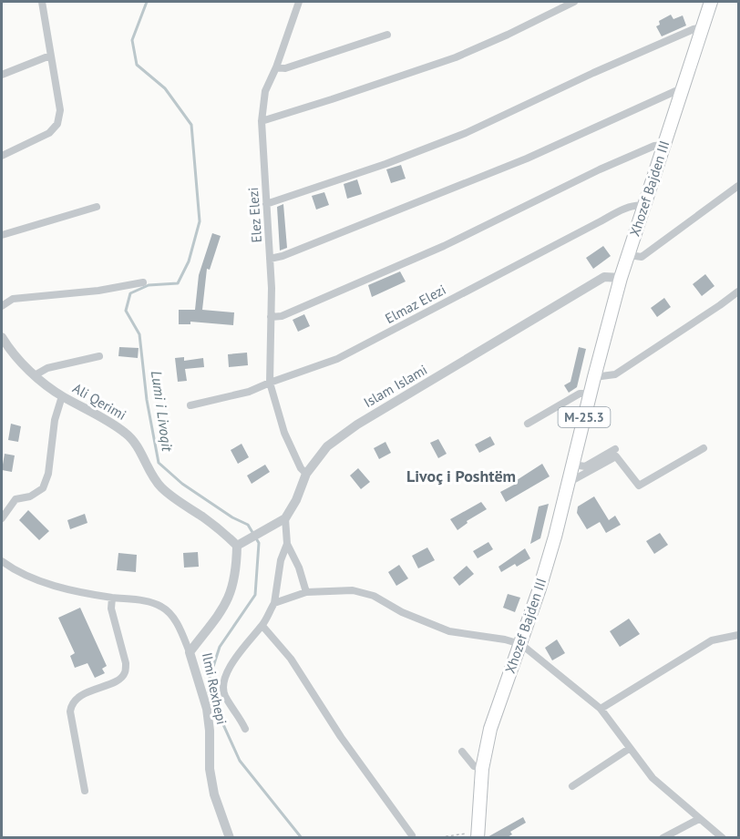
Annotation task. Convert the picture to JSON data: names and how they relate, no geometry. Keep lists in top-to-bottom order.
{
  "streets": {
    "main road": ["Xhozef Bajden III", "M-25.3"],
    "street": [
      "Elez Elezi",
      "Elmaz Elezi",
      "Islam Islami",
      "Ali Qerimi",
      "Ilmi Rexhepi"
    ]
  },
  "crossings": [
    ["Xhozef Bajden III", "Elmaz Elezi"],
    ["Xhozef Bajden III", "Islam Islami"],
    ["Elez Elezi", "Elmaz Elezi"],
    ["Elez Elezi", "Islam Islami"],
    ["Ali Qerimi", "Ilmi Rexhepi"]
  ],
  "districts": ["Livoç i Poshtëm"],
  "water": ["Lumi i Livoqit"]
}
